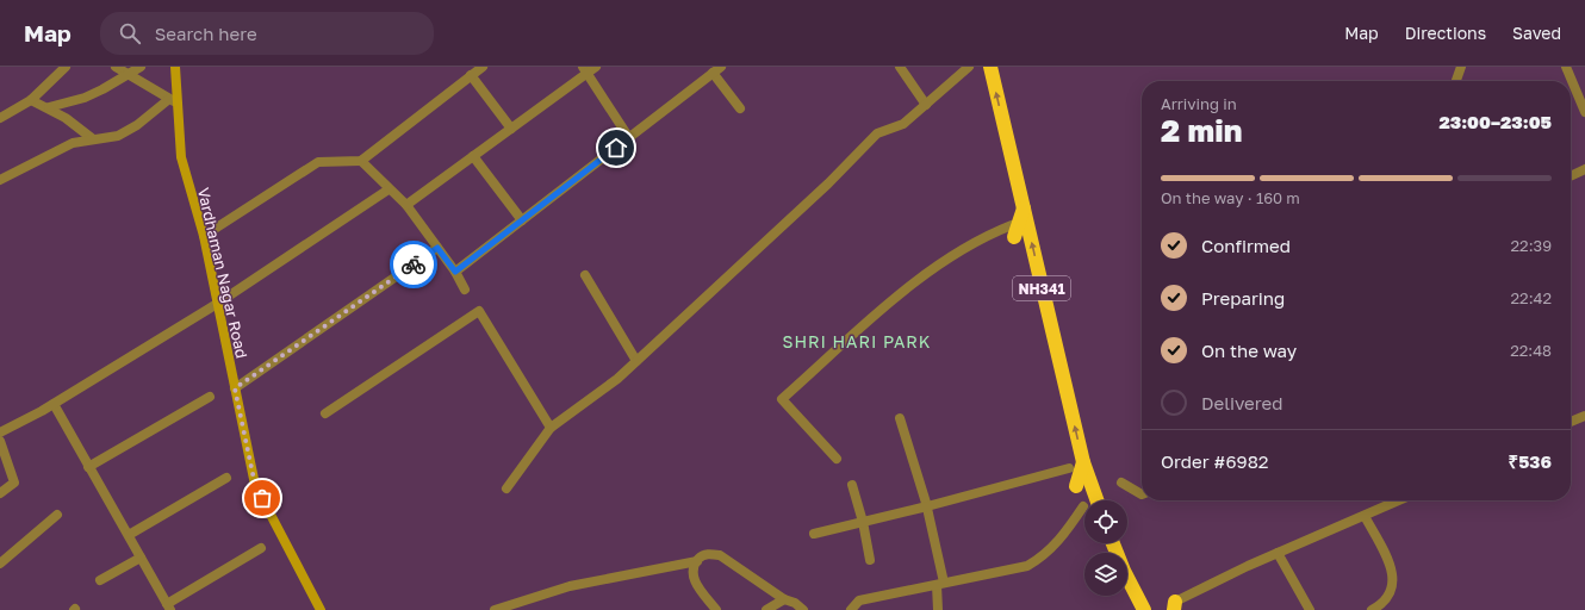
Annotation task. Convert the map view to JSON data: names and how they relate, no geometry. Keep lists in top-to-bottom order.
{
  "streets": {
    "highway": ["NH341"],
    "street": ["Vardhaman Nagar Road"]
  },
  "districts": ["SHRI HARI PARK"],
  "page": {
    "header": "Map",
    "search": "Search here",
    "nav": ["Map", "Directions", "Saved"],
    "heading": ["2 min", "Arriving in", "23:00–23:05"],
    "panel": ["Order #6982", "₹536"],
    "bar": "On the way · 160 m",
    "list": [
      ["Confirmed", "22:39"],
      ["Preparing", "22:42"],
      ["On the way", "22:48"],
      "Delivered"
    ]
  }
}
